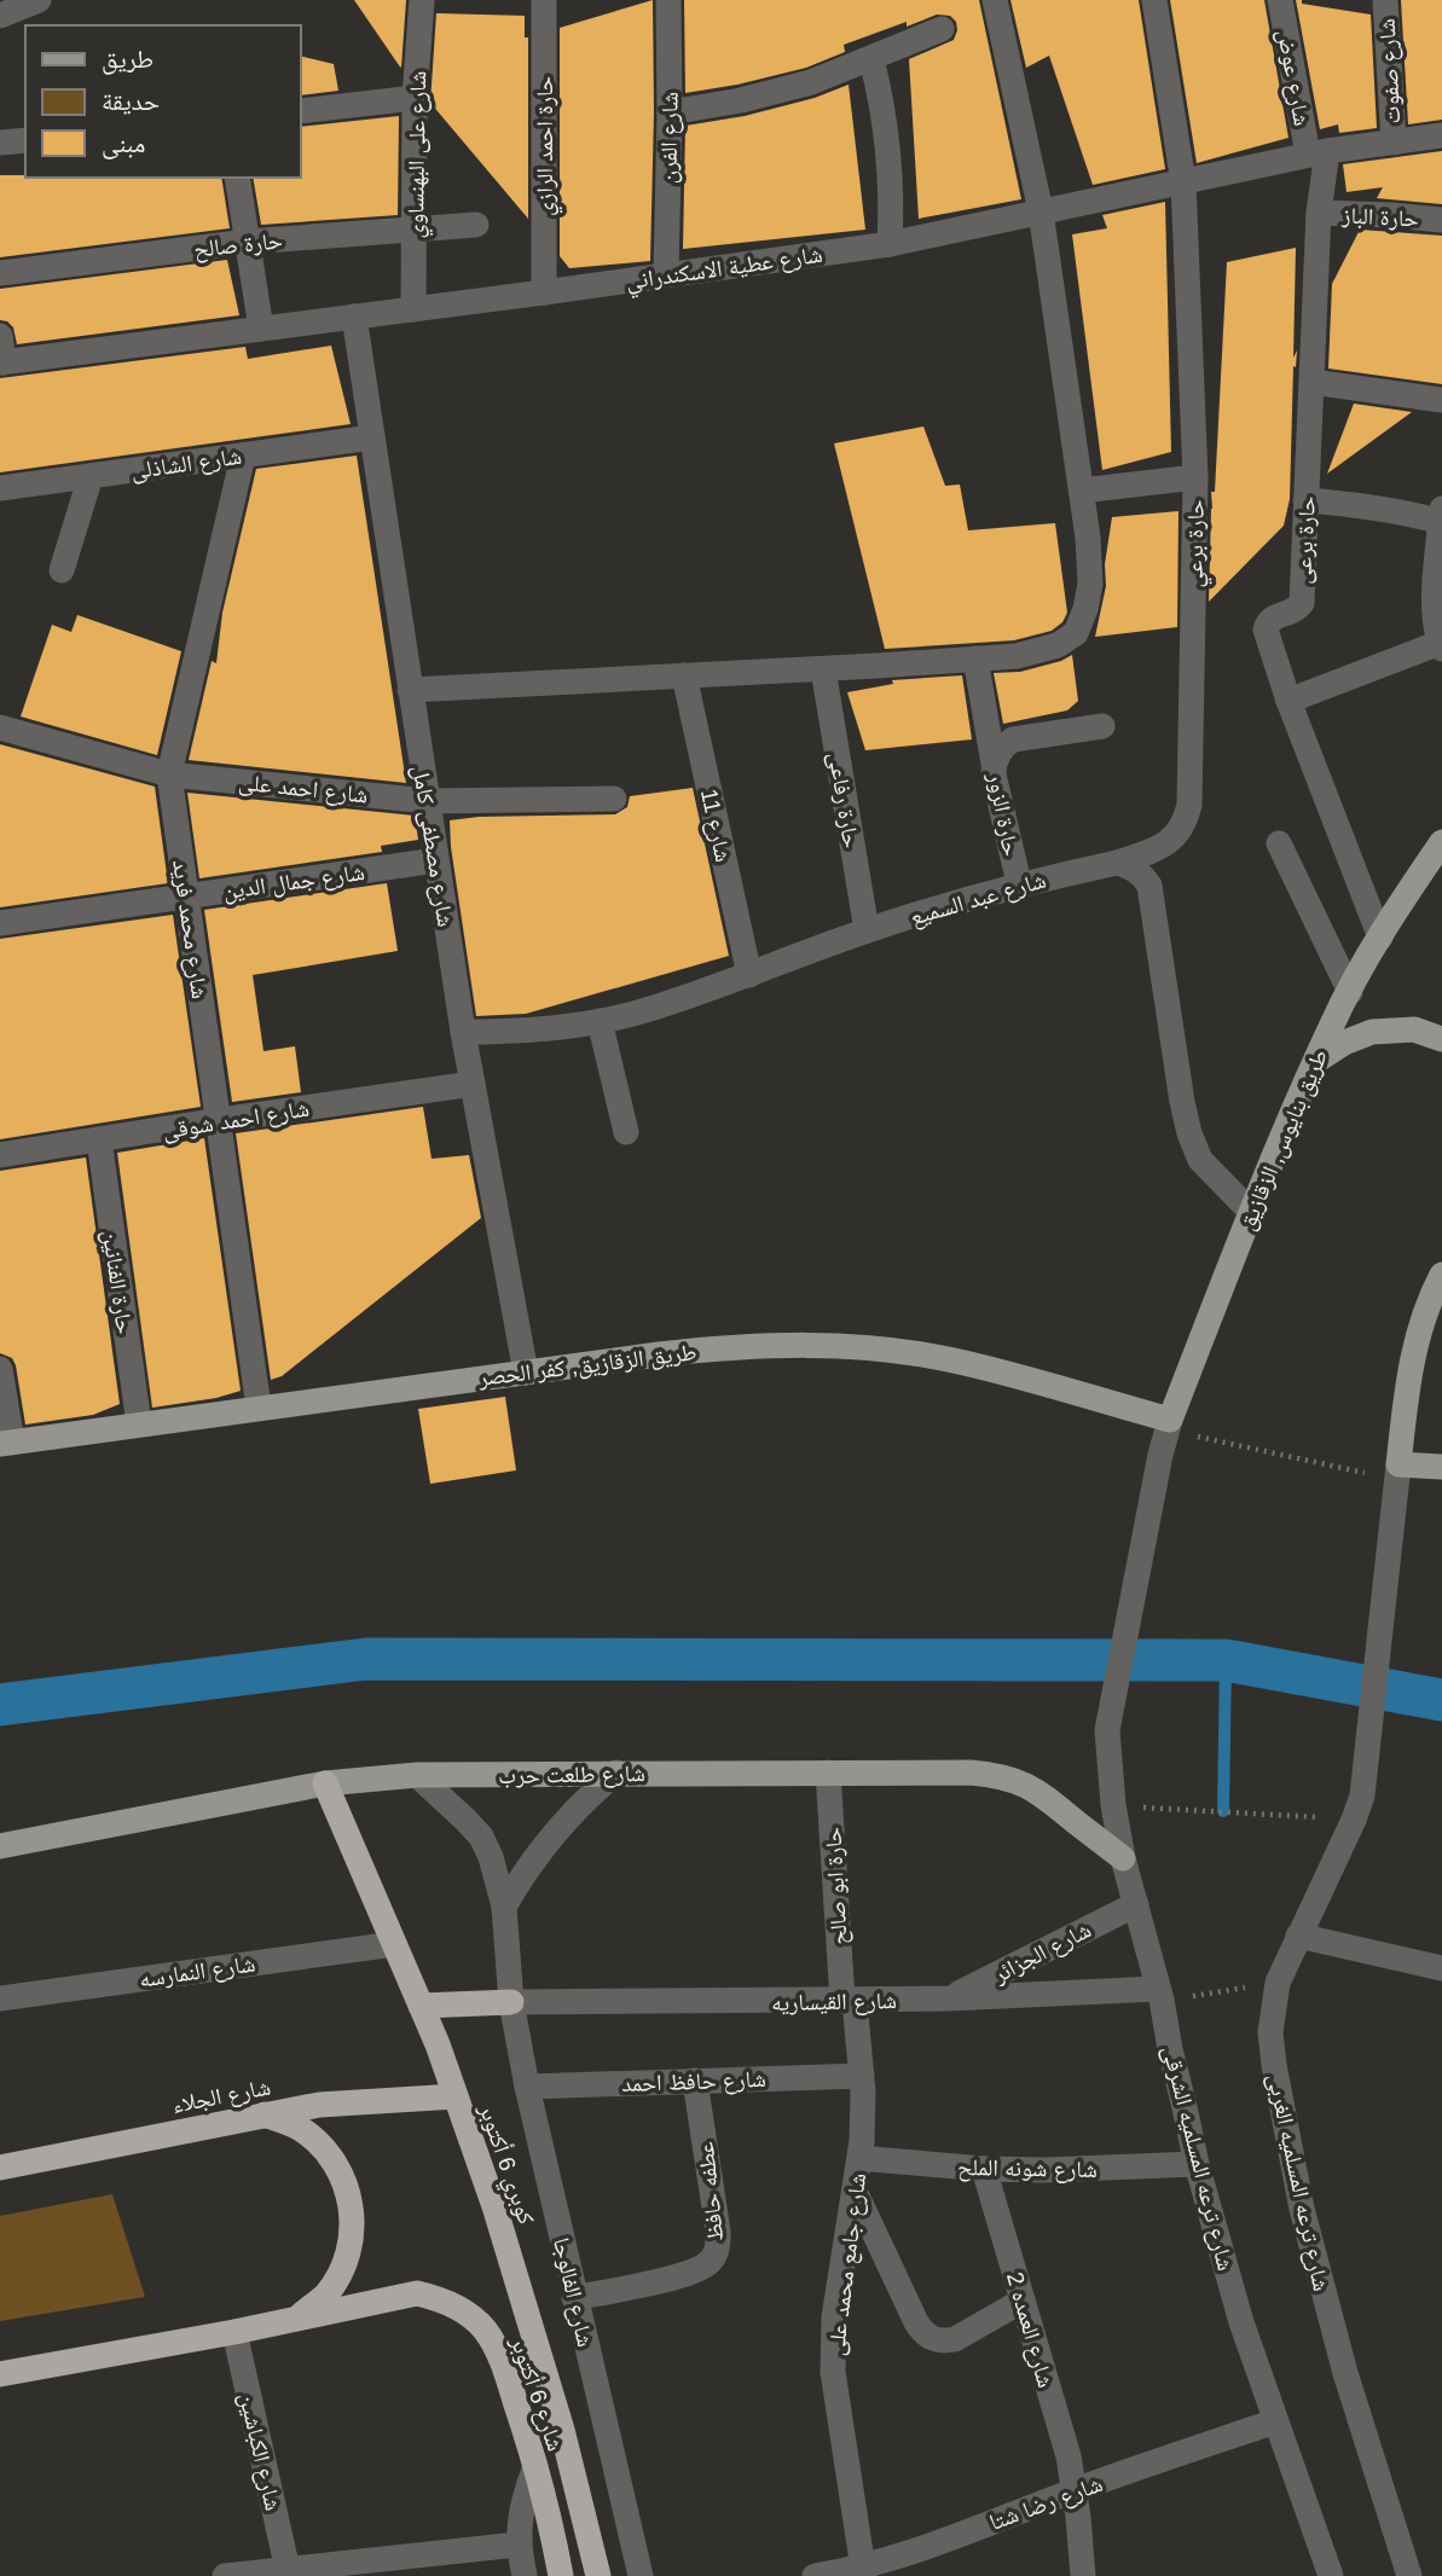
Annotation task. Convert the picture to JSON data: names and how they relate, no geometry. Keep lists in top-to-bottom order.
{
  "streets": {
    "highway": ["شارع الجلاء", "كوبري 6 أكتوبر", "شارع 6 أكتوبر"],
    "main road": ["طريق بنايوس, الزقازيق", "طريق الزقازيق, كفر الحصر", "شارع طلعت حرب"],
    "street": [
      "شارع صفوت",
      "شارع عوض",
      "شارع الفرن",
      "حارة احمد الرازي",
      "شارع على البهنساوي",
      "حارة الباز",
      "حارة صالح",
      "شارع عطية الاسكندراني",
      "شارع الشاذلى",
      "حارة برعى",
      "حارة برعي",
      "شارع احمد على",
      "حارة رفاعى",
      "حارة الزور",
      "شارع 11",
      "شارع مصطفى كامل",
      "شارع جمال الدين",
      "شارع عبد السميع",
      "شارع محمد فريد",
      "شارع احمد شوقى",
      "حارة الفنانين",
      "حارة ابو صالح",
      "شارع الجزائر",
      "شارع النمارسه",
      "شارع القيساريه",
      "شارع حافظ احمد",
      "شارع ترعه المسلميه الشرقى",
      "شارع شونه الملح",
      "شارع ترعه المسلميه الغربى",
      "عطفه حافظ",
      "شارع جامع محمد على",
      "شارع الفالوجا",
      "شارع العمده 2",
      "شارع الكباشين",
      "شارع رضا شتا"
    ]
  },
  "crossings": [
    ["شارع صفوت", "شارع عطية الاسكندراني"],
    ["شارع عوض", "شارع عطية الاسكندراني"],
    ["شارع عوض", "حارة برعى"],
    ["شارع الفرن", "شارع عطية الاسكندراني"],
    ["حارة احمد الرازي", "شارع عطية الاسكندراني"],
    ["شارع على البهنساوي", "حارة صالح"],
    ["شارع على البهنساوي", "شارع عطية الاسكندراني"],
    ["حارة الباز", "حارة برعى"],
    ["شارع عطية الاسكندراني", "حارة برعى"],
    ["شارع عطية الاسكندراني", "حارة برعي"],
    ["شارع عطية الاسكندراني", "شارع مصطفى كامل"],
    ["شارع الشاذلى", "شارع مصطفى كامل"],
    ["شارع الشاذلى", "شارع محمد فريد"],
    ["حارة برعى", "طريق بنايوس, الزقازيق"],
    ["حارة برعي", "شارع عبد السميع"],
    ["شارع احمد على", "شارع مصطفى كامل"],
    ["شارع احمد على", "شارع محمد فريد"],
    ["حارة رفاعى", "شارع عبد السميع"],
    ["حارة الزور", "شارع عبد السميع"],
    ["شارع 11", "شارع عبد السميع"],
    ["شارع مصطفى كامل", "شارع جمال الدين"],
    ["شارع مصطفى كامل", "شارع عبد السميع"],
    ["شارع مصطفى كامل", "شارع احمد شوقى"],
    ["شارع مصطفى كامل", "طريق الزقازيق, كفر الحصر"],
    ["شارع جمال الدين", "شارع محمد فريد"],
    ["شارع محمد فريد", "شارع احمد شوقى"],
    ["شارع محمد فريد", "طريق الزقازيق, كفر الحصر"],
    ["شارع احمد شوقى", "حارة الفنانين"],
    ["طريق بنايوس, الزقازيق", "طريق الزقازيق, كفر الحصر"],
    ["طريق بنايوس, الزقازيق", "شارع ترعه المسلميه الشرقى"],
    ["حارة الفنانين", "طريق الزقازيق, كفر الحصر"],
    ["طريق الزقازيق, كفر الحصر", "شارع ترعه المسلميه الشرقى"],
    ["شارع طلعت حرب", "حارة ابو صالح"],
    ["شارع طلعت حرب", "شارع ترعه المسلميه الشرقى"],
    ["شارع طلعت حرب", "كوبري 6 أكتوبر"],
    ["شارع طلعت حرب", "شارع الفالوجا"],
    ["حارة ابو صالح", "شارع القيساريه"],
    ["حارة ابو صالح", "شارع جامع محمد على"],
    ["شارع الجزائر", "شارع القيساريه"],
    ["شارع الجزائر", "شارع ترعه المسلميه الشرقى"],
    ["شارع النمارسه", "كوبري 6 أكتوبر"],
    ["شارع القيساريه", "شارع ترعه المسلميه الشرقى"],
    ["شارع القيساريه", "شارع جامع محمد على"],
    ["شارع القيساريه", "شارع الفالوجا"],
    ["شارع حافظ احمد", "عطفه حافظ"],
    ["شارع حافظ احمد", "شارع جامع محمد على"],
    ["شارع حافظ احمد", "شارع الفالوجا"],
    ["شارع الجلاء", "كوبري 6 أكتوبر"],
    ["شارع ترعه المسلميه الشرقى", "شارع شونه الملح"],
    ["شارع ترعه المسلميه الشرقى", "شارع رضا شتا"],
    ["شارع شونه الملح", "شارع جامع محمد على"],
    ["شارع شونه الملح", "شارع العمده 2"],
    ["عطفه حافظ", "شارع الفالوجا"],
    ["شارع جامع محمد على", "شارع رضا شتا"],
    ["شارع العمده 2", "شارع رضا شتا"]
  ],
  "legend": ["طريق", "حديقة", "مبنى"]
}
